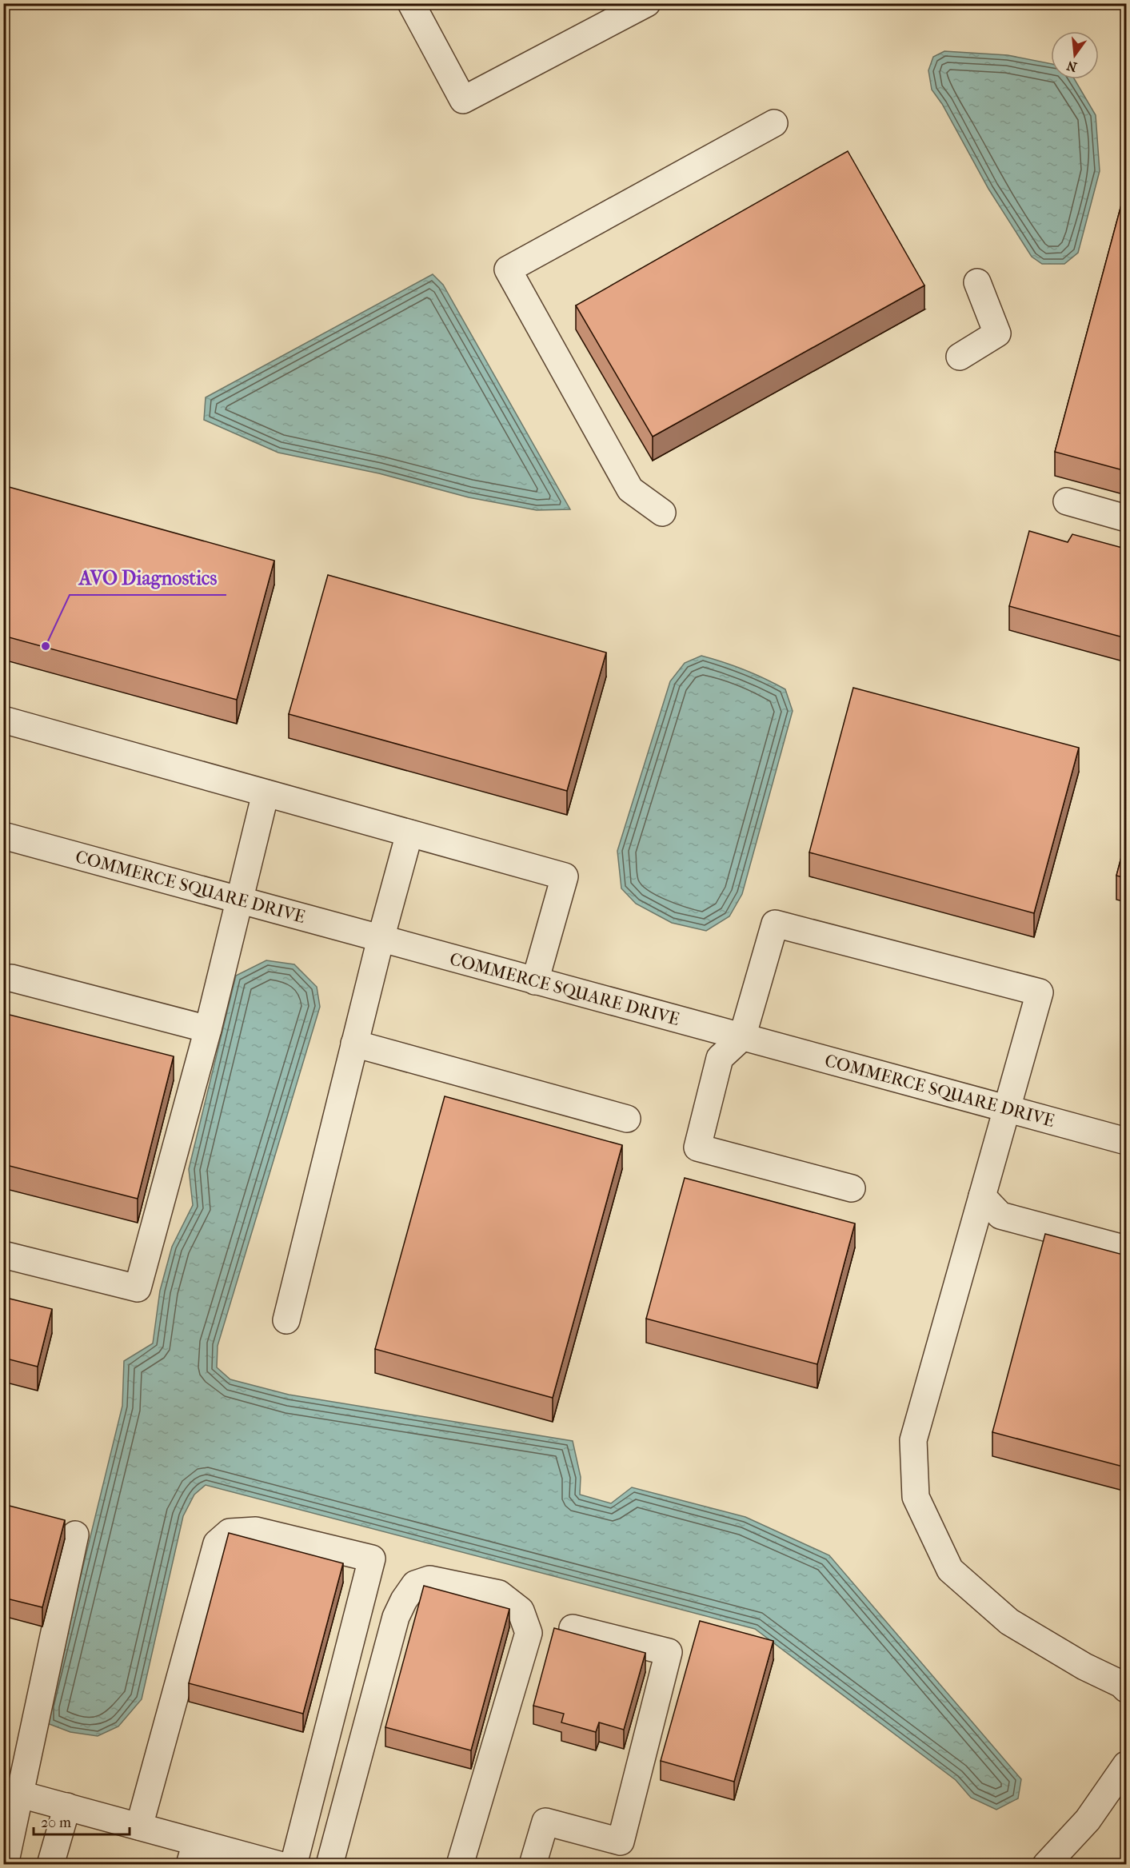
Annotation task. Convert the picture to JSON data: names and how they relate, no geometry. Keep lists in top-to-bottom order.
{
  "streets": {
    "street": ["COMMERCE SQUARE DRIVE"]
  },
  "places": ["AVO Diagnostics"],
  "scale_bar": "20 m",
  "north": "bottom"
}
